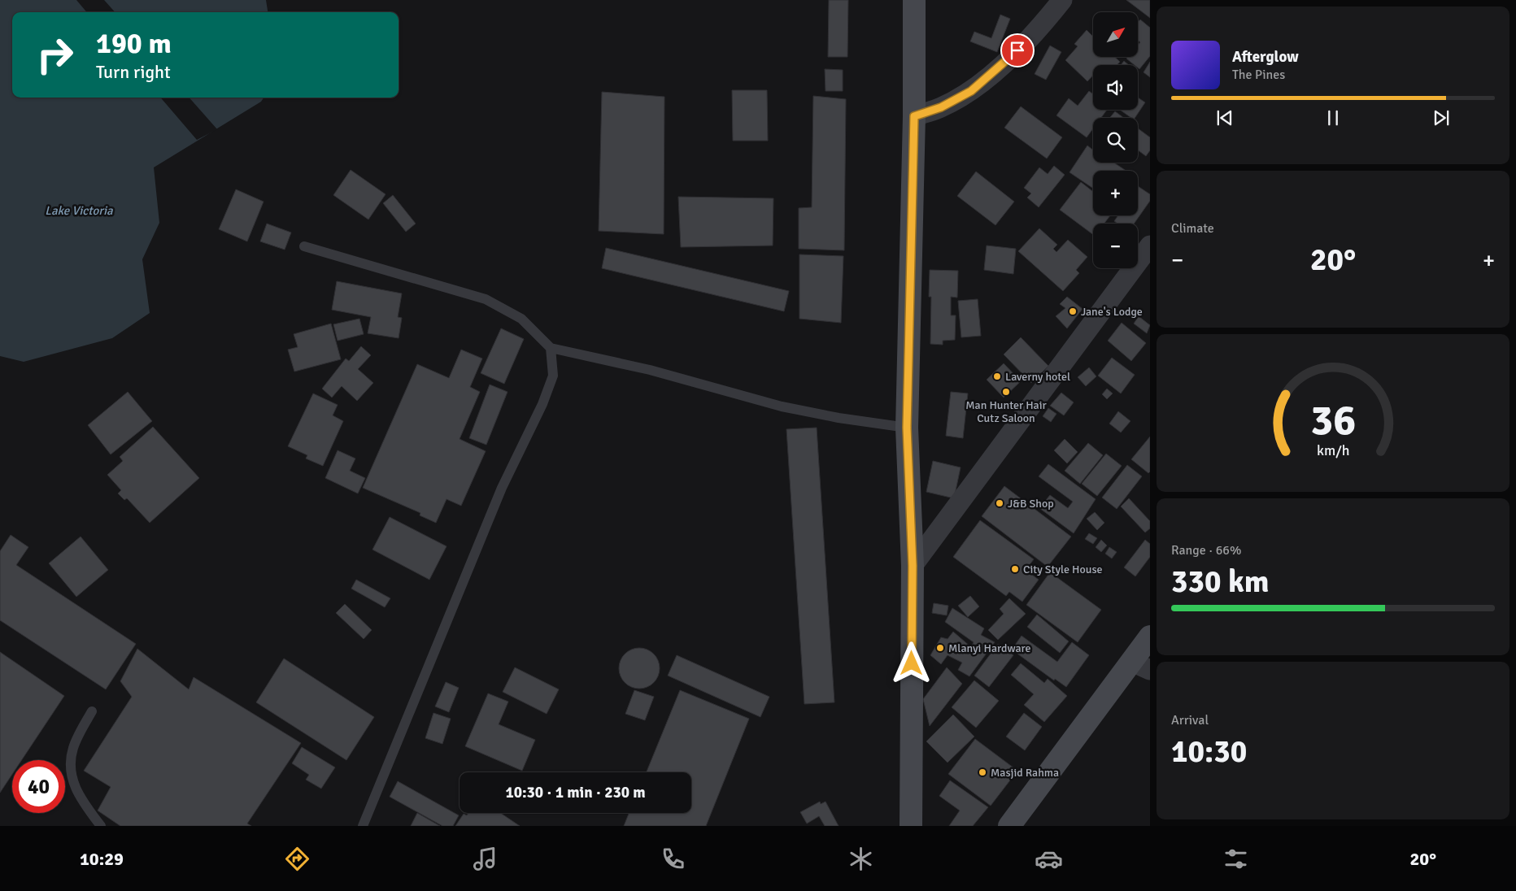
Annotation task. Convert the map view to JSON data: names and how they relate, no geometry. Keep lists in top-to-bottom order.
{
  "water": ["Lake Victoria"],
  "places": [
    "Jane's Lodge",
    "Laverny hotel",
    "Man Hunter Hair Cutz Saloon",
    "J&B Shop",
    "City Style House",
    "Mlanyi Hardware",
    "Masjid Rahma"
  ],
  "north": "top right",
  "page": {
    "map_buttons": ["+", "−"],
    "turn": ["190 m", "Turn right"],
    "song": ["Afterglow", "The Pines"],
    "tile": [
      "Climate",
      ["Range · 66%", "330 km"],
      ["Arrival", "10:30"]
    ],
    "heat": ["−", "20°", "+"],
    "limit": "40",
    "trip": "10:30 · 1 min · 230 m",
    "tabs": ["10:29", "20°"],
    "gauge": ["36", "km/h"]
  }
}
